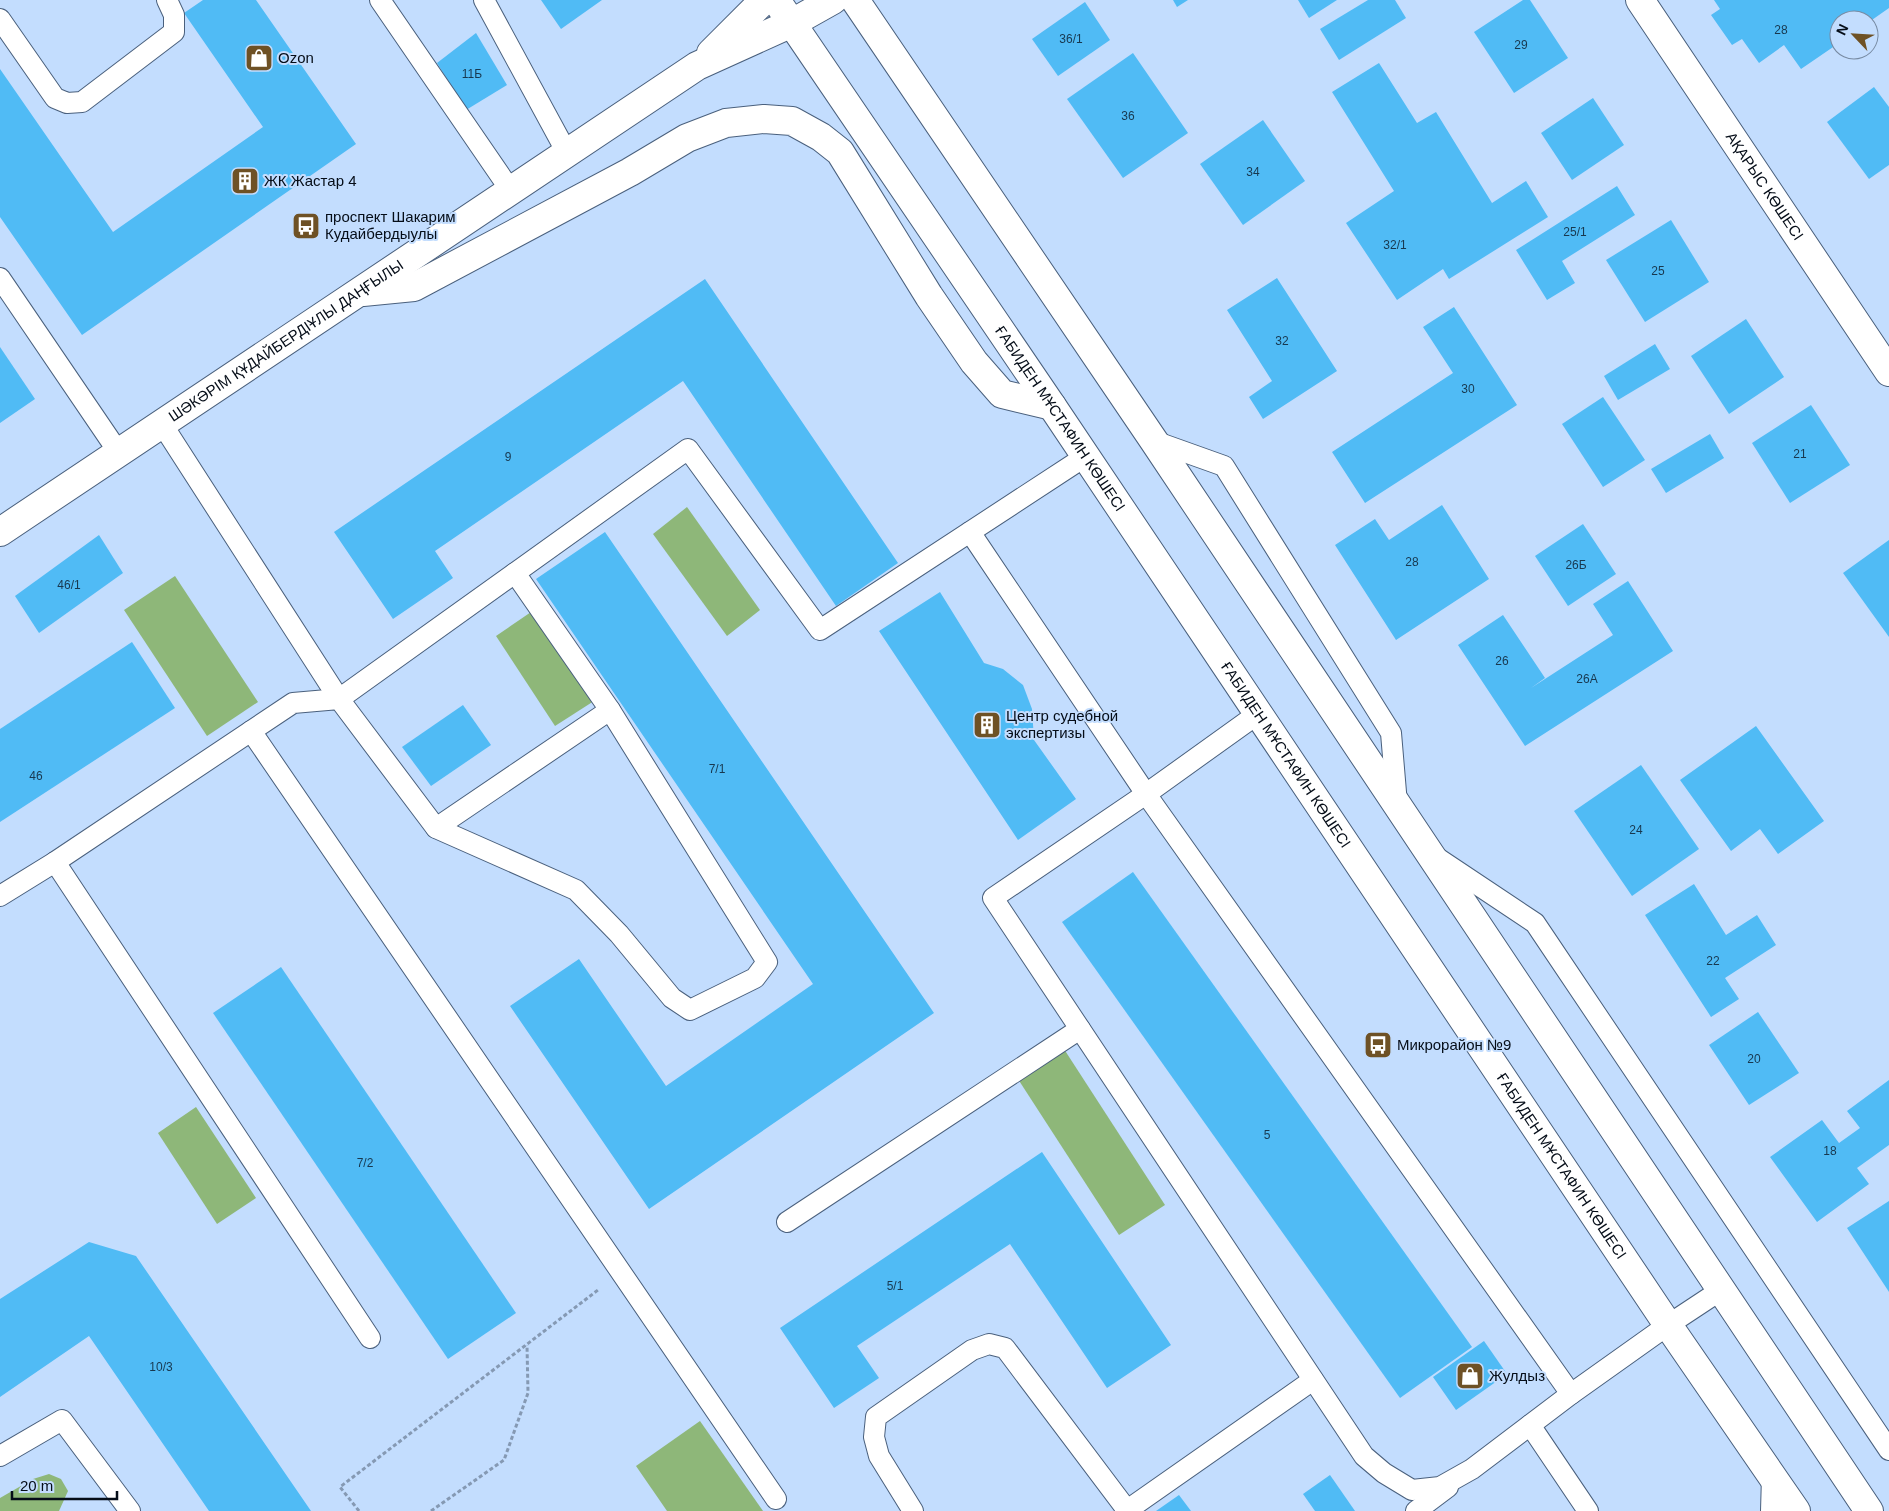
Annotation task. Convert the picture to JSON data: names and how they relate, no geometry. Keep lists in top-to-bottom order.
{
  "streets": {
    "main road": ["АҚАРЫС КӨШЕСІ", "ШӘКӘРІМ ҚҰДАЙБЕРДІҰЛЫ ДАҢҒЫЛЫ", "ҒАБИДЕН МҰСТАФИН КӨШЕСІ"]
  },
  "crossings": [
    ["ШӘКӘРІМ ҚҰДАЙБЕРДІҰЛЫ ДАҢҒЫЛЫ", "ҒАБИДЕН МҰСТАФИН КӨШЕСІ"]
  ],
  "places": {
    "shop": ["Ozon", "Жулдыз"],
    "building": ["ЖК Жастар 4", "Центр судебной экспертизы"],
    "bus stop": ["проспект Шaкaрим Кудайбердыулы", "Микрорайон №9"]
  },
  "house_numbers": [
    "28",
    "36/1",
    "29",
    "11Б",
    "36",
    "34",
    "25/1",
    "32/1",
    "25",
    "32",
    "30",
    "21",
    "9",
    "28",
    "26Б",
    "46/1",
    "26",
    "26А",
    "7/1",
    "46",
    "24",
    "22",
    "20",
    "5",
    "18",
    "7/2",
    "5/1",
    "10/3"
  ],
  "scale_bar": "20 m",
  "north": "top left"
}
